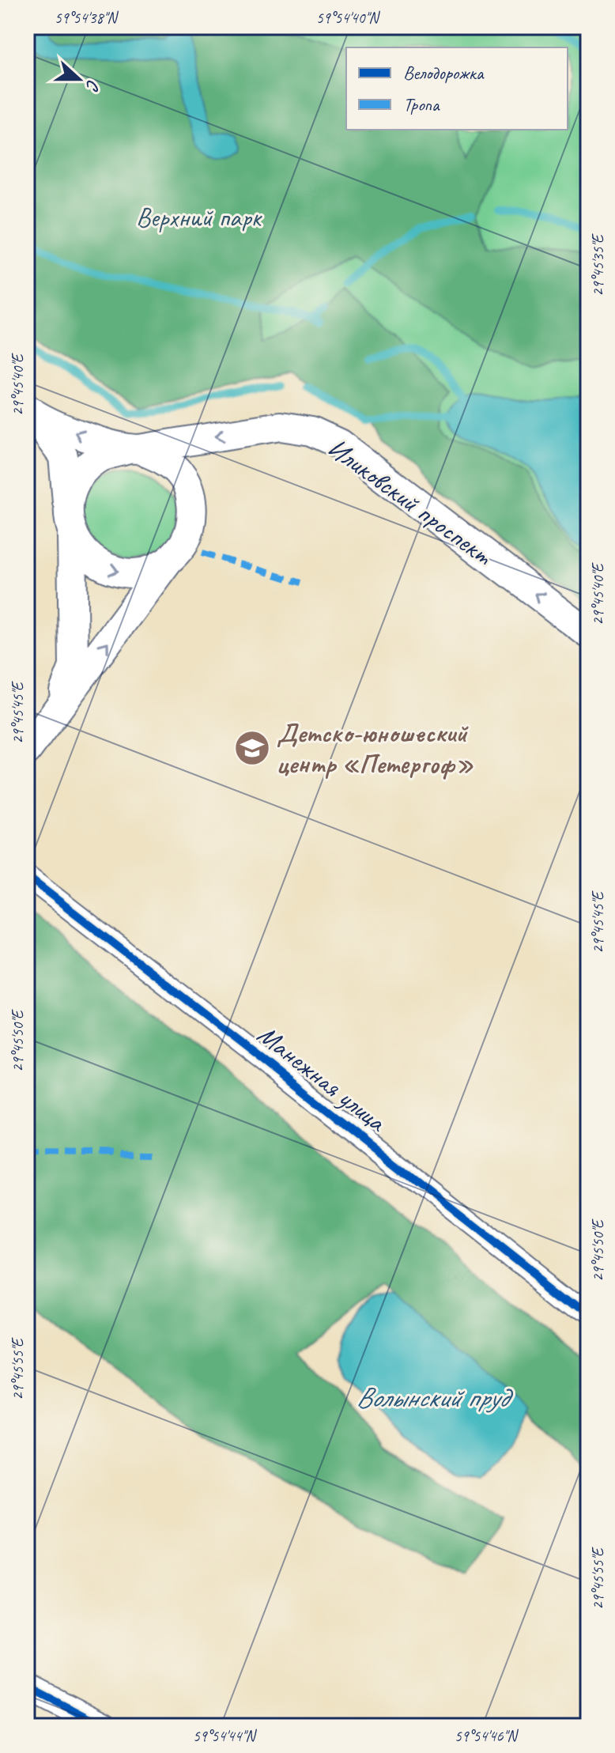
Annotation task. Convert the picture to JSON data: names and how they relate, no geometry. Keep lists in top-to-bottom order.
{
  "streets": {
    "main road": ["Иликовский проспект"],
    "street": ["Манежная улица"]
  },
  "one_way": ["Иликовский проспект"],
  "water": ["Волынский пруд"],
  "parks": ["Верхний парк"],
  "places": {
    "school or university": ["Детско-юношеский центр «Петергоф»"]
  },
  "legend": ["Велодорожка", "Тропа"],
  "north": "right",
  "coordinates": [
    "59°54'38\"N",
    "59°54'40\"N",
    "29°45'35\"E",
    "29°45'40\"E",
    "29°45'45\"E",
    "29°45'50\"E",
    "29°45'55\"E",
    "59°54'44\"N",
    "59°54'46\"N"
  ]
}
